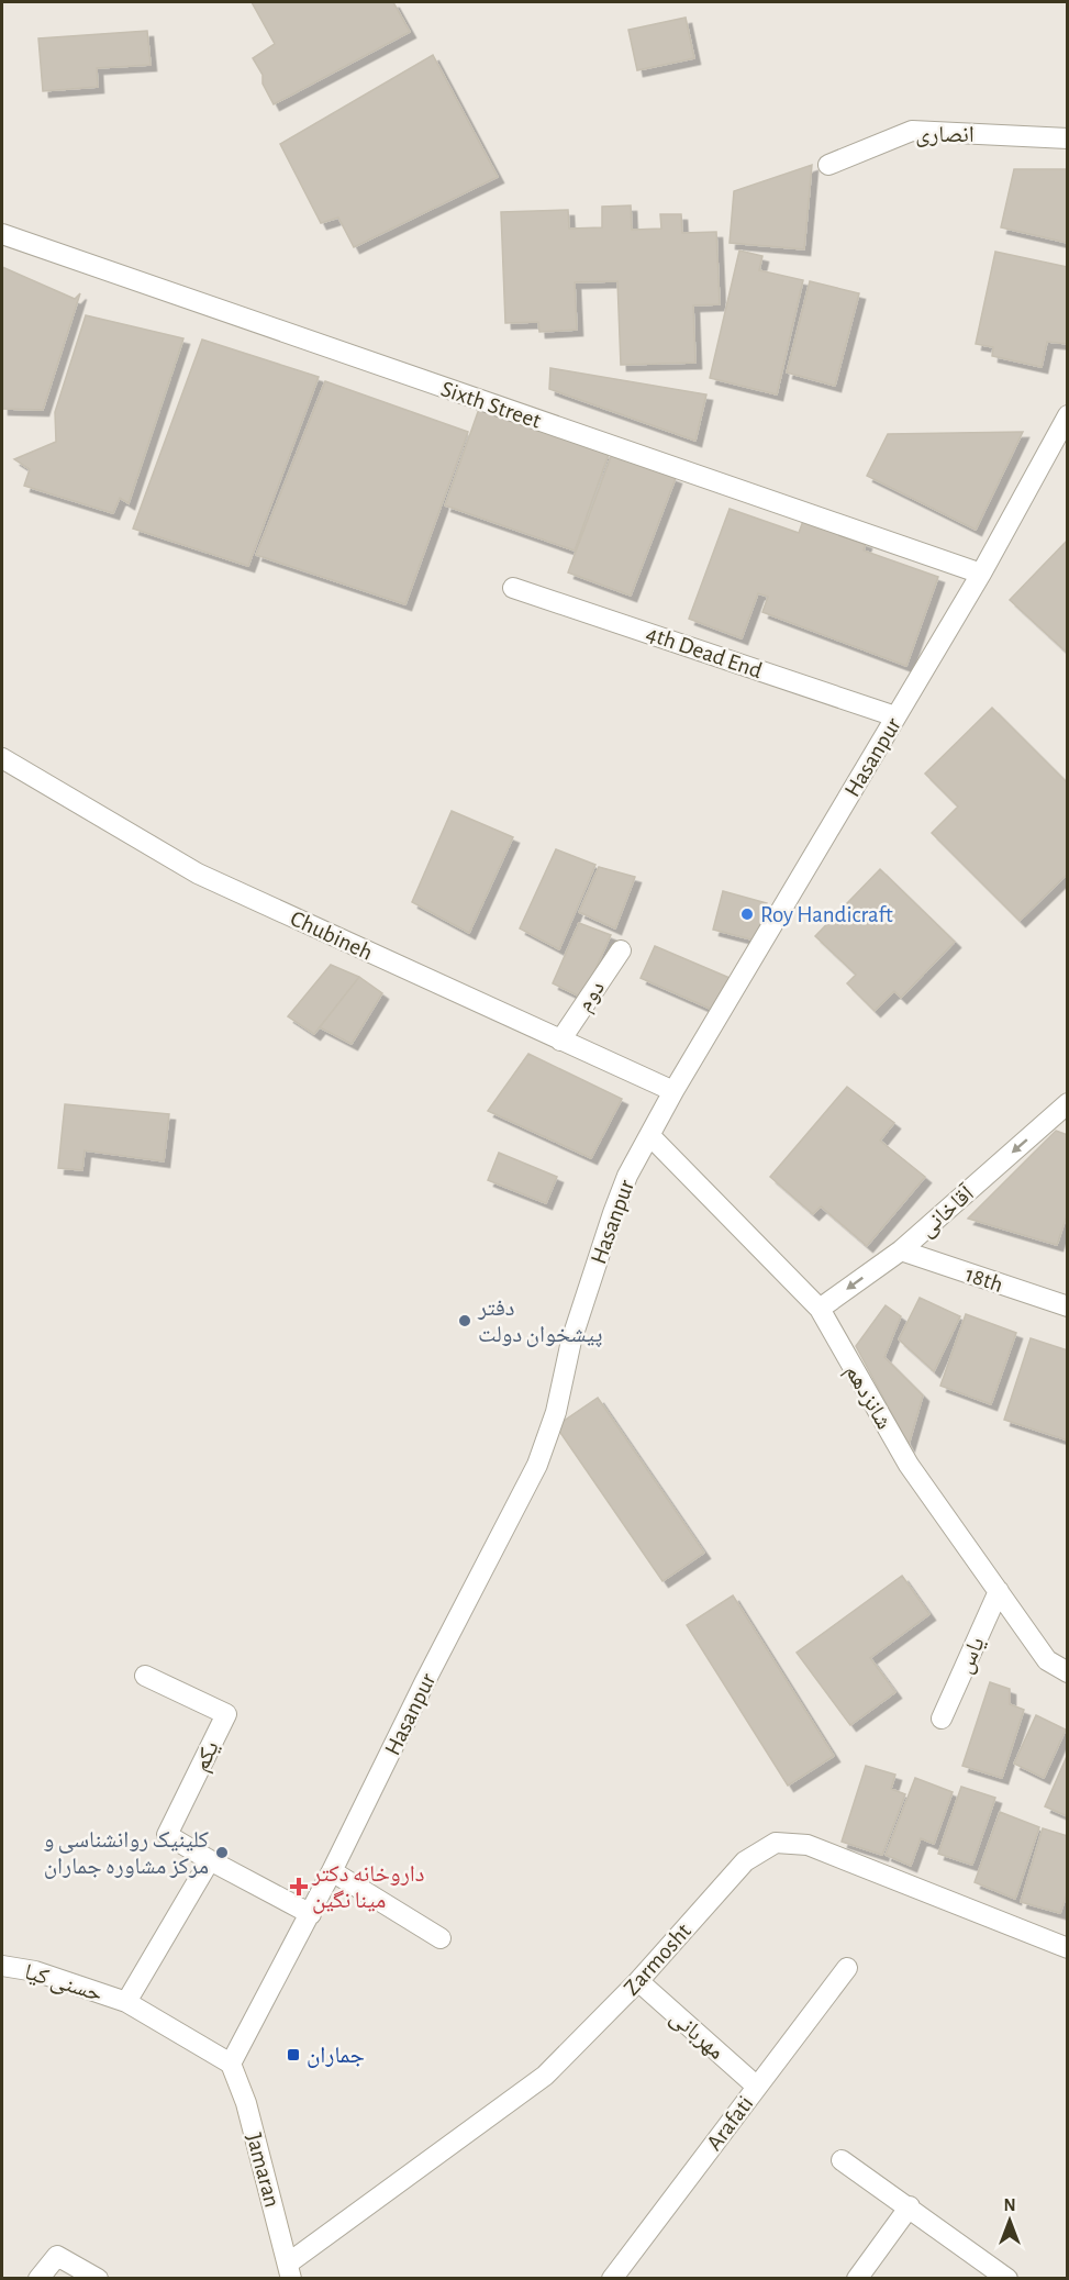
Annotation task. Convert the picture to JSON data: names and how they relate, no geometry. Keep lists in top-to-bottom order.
{
  "streets": {
    "street": [
      "انصاری",
      "Sixth Street",
      "4th Dead End",
      "Hasanpur",
      "Chubineh",
      "دوم",
      "آقاخانی",
      "18th",
      "شانزدهم",
      "یاس",
      "یکم",
      "Zarmosht",
      "حسنی کیا",
      "مهربانی",
      "Arafati",
      "Jamaran"
    ]
  },
  "crossings": [
    ["Sixth Street", "Hasanpur"],
    ["4th Dead End", "Hasanpur"],
    ["Hasanpur", "Chubineh"],
    ["Hasanpur", "شانزدهم"],
    ["Hasanpur", "یکم"],
    ["Hasanpur", "حسنی کیا"],
    ["Hasanpur", "Jamaran"],
    ["Chubineh", "دوم"],
    ["آقاخانی", "18th"],
    ["آقاخانی", "شانزدهم"],
    ["شانزدهم", "یاس"],
    ["Zarmosht", "مهربانی"],
    ["Zarmosht", "Jamaran"],
    ["حسنی کیا", "Jamaran"],
    ["مهربانی", "Arafati"]
  ],
  "one_way": ["آقاخانی"],
  "places": {
    "other": ["Roy Handicraft", "دفتر پیشخوان دولت", "کلینیک روانشناسی و مرکز مشاوره جماران"],
    "health": ["داروخانه دکتر مینا نگین"],
    "transit": ["جماران"]
  },
  "north": "top"
}
